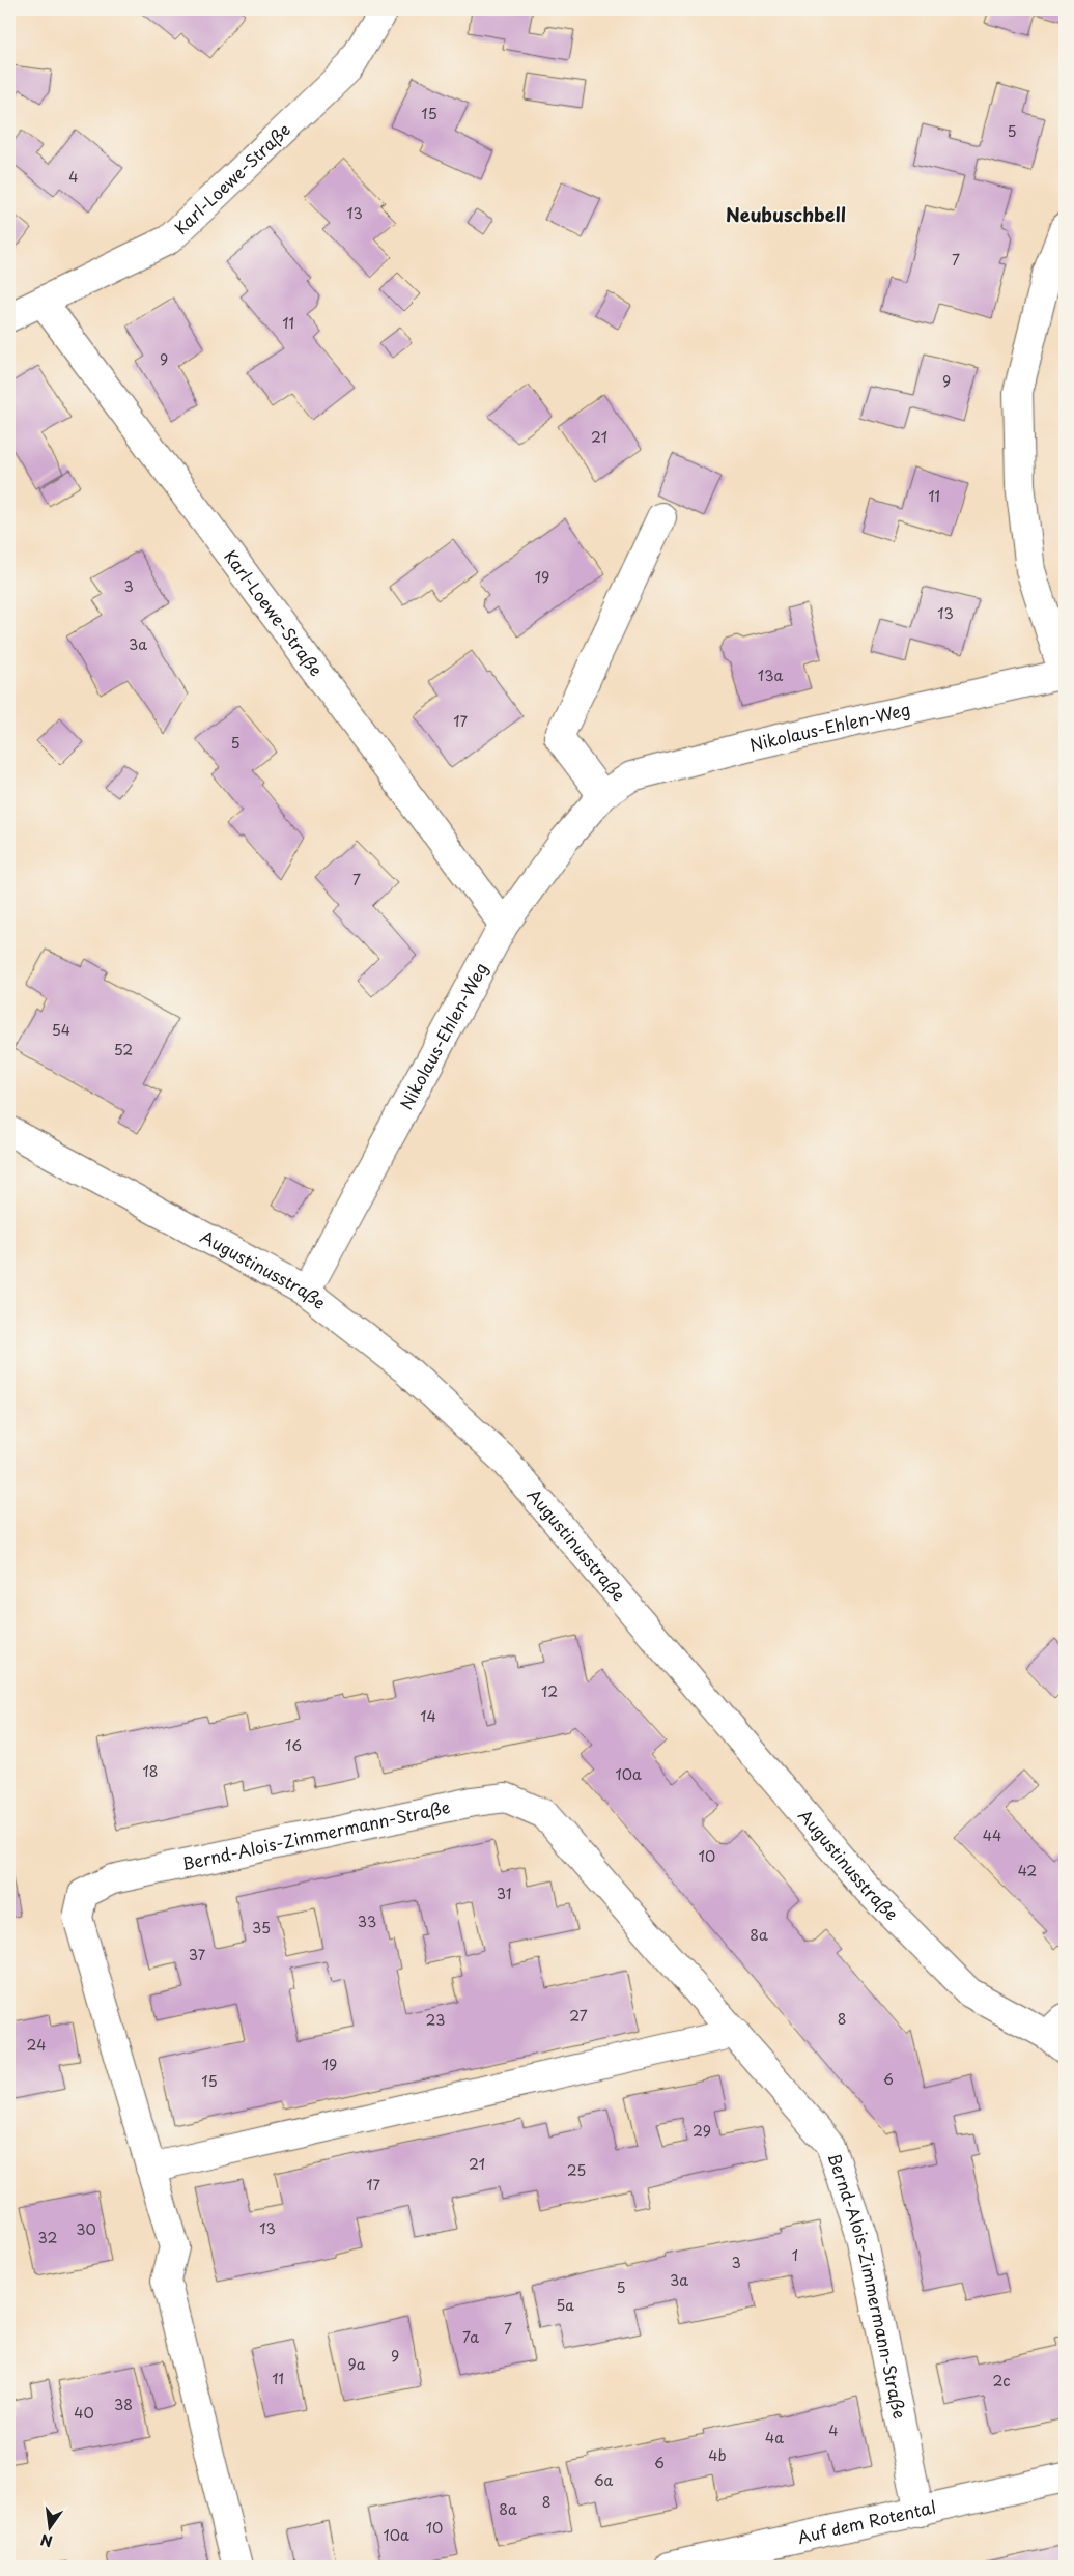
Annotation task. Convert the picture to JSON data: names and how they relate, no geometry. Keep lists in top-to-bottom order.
{
  "streets": {
    "street": [
      "Karl-Loewe-Straße",
      "Nikolaus-Ehlen-Weg",
      "Augustinusstraße",
      "Bernd-Alois-Zimmermann-Straße",
      "Auf dem Rotental"
    ]
  },
  "crossings": [
    ["Karl-Loewe-Straße", "Nikolaus-Ehlen-Weg"],
    ["Nikolaus-Ehlen-Weg", "Augustinusstraße"],
    ["Bernd-Alois-Zimmermann-Straße", "Auf dem Rotental"]
  ],
  "districts": ["Neubuschbell"],
  "house_numbers": [
    "15",
    "5",
    "4",
    "13",
    "7",
    "11",
    "9",
    "9",
    "21",
    "11",
    "19",
    "3",
    "13",
    "3a",
    "13a",
    "17",
    "5",
    "7",
    "54",
    "52",
    "12",
    "14",
    "16",
    "18",
    "10a",
    "44",
    "10",
    "42",
    "31",
    "33",
    "35",
    "8a",
    "37",
    "27",
    "8",
    "23",
    "24",
    "19",
    "6",
    "15",
    "29",
    "21",
    "25",
    "17",
    "13",
    "30",
    "32",
    "1",
    "3",
    "3a",
    "5",
    "5a",
    "7",
    "7a",
    "9",
    "9a",
    "11",
    "2c",
    "38",
    "40",
    "4",
    "4a",
    "4b",
    "6",
    "6a",
    "8",
    "8a",
    "10",
    "10a"
  ],
  "north": "bottom"
}
